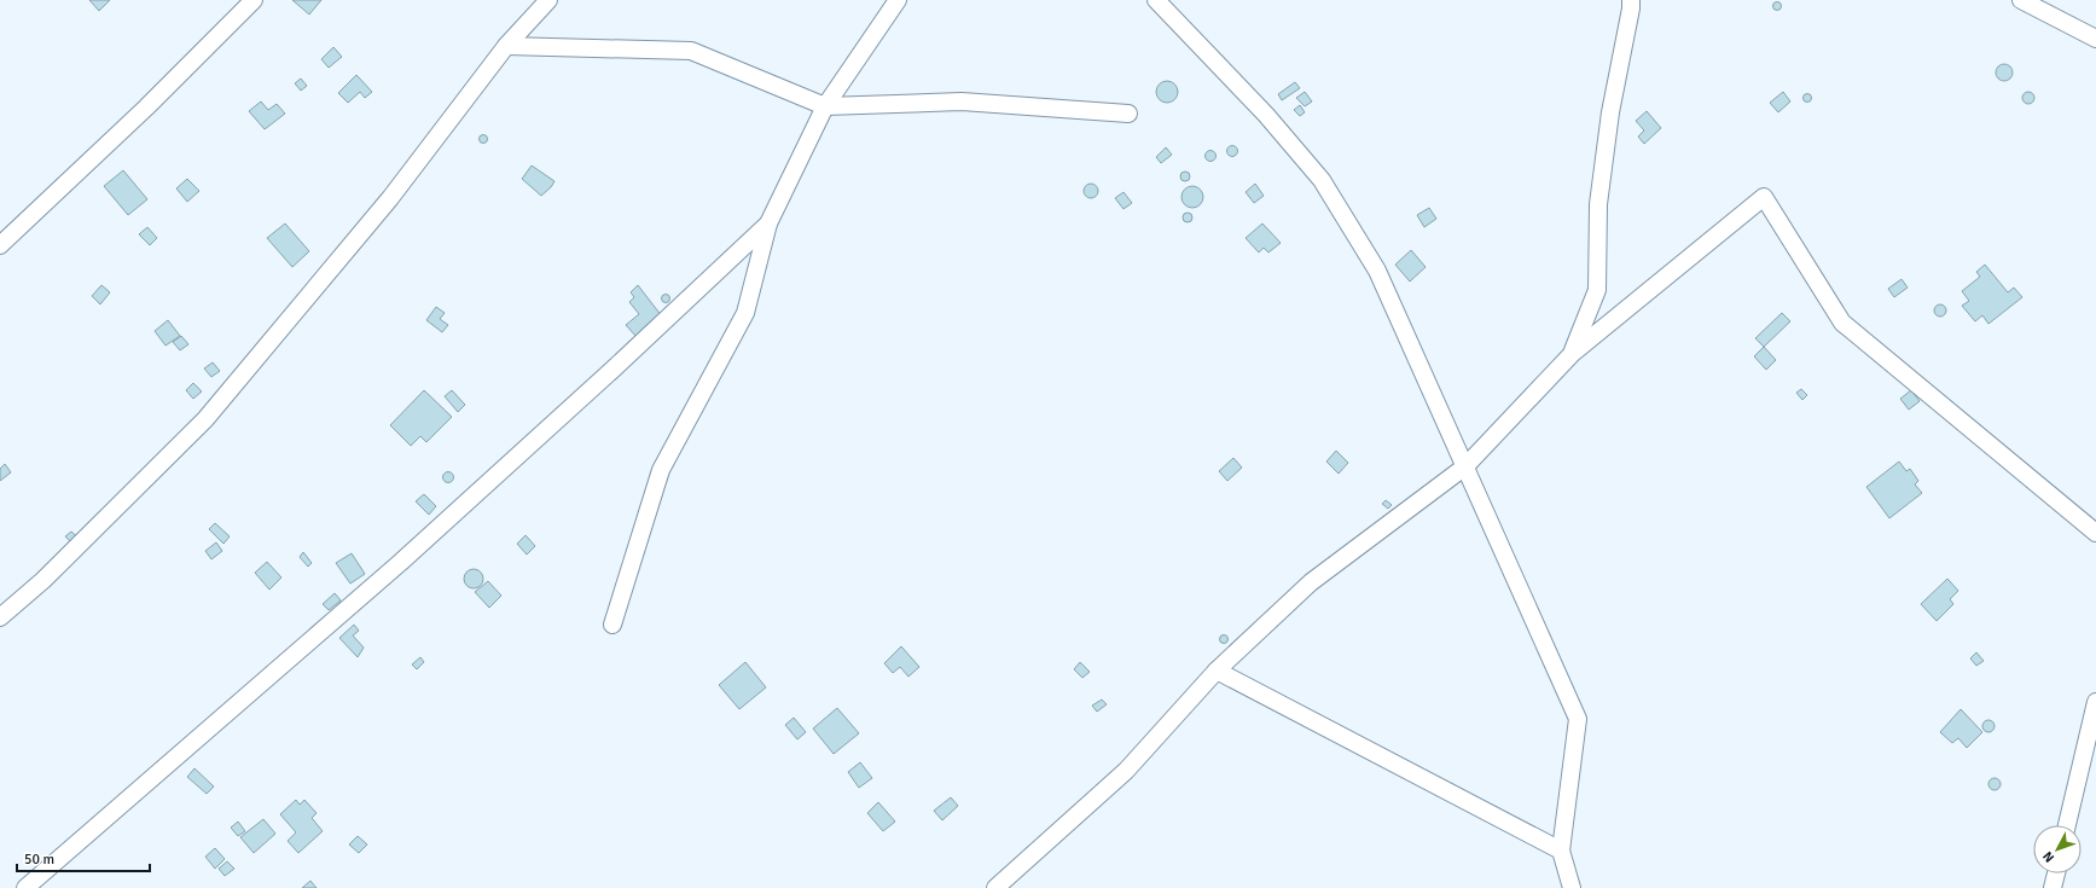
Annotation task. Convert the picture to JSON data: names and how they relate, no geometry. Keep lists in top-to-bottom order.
{
  "scale_bar": "50 m",
  "north": "bottom left"
}
